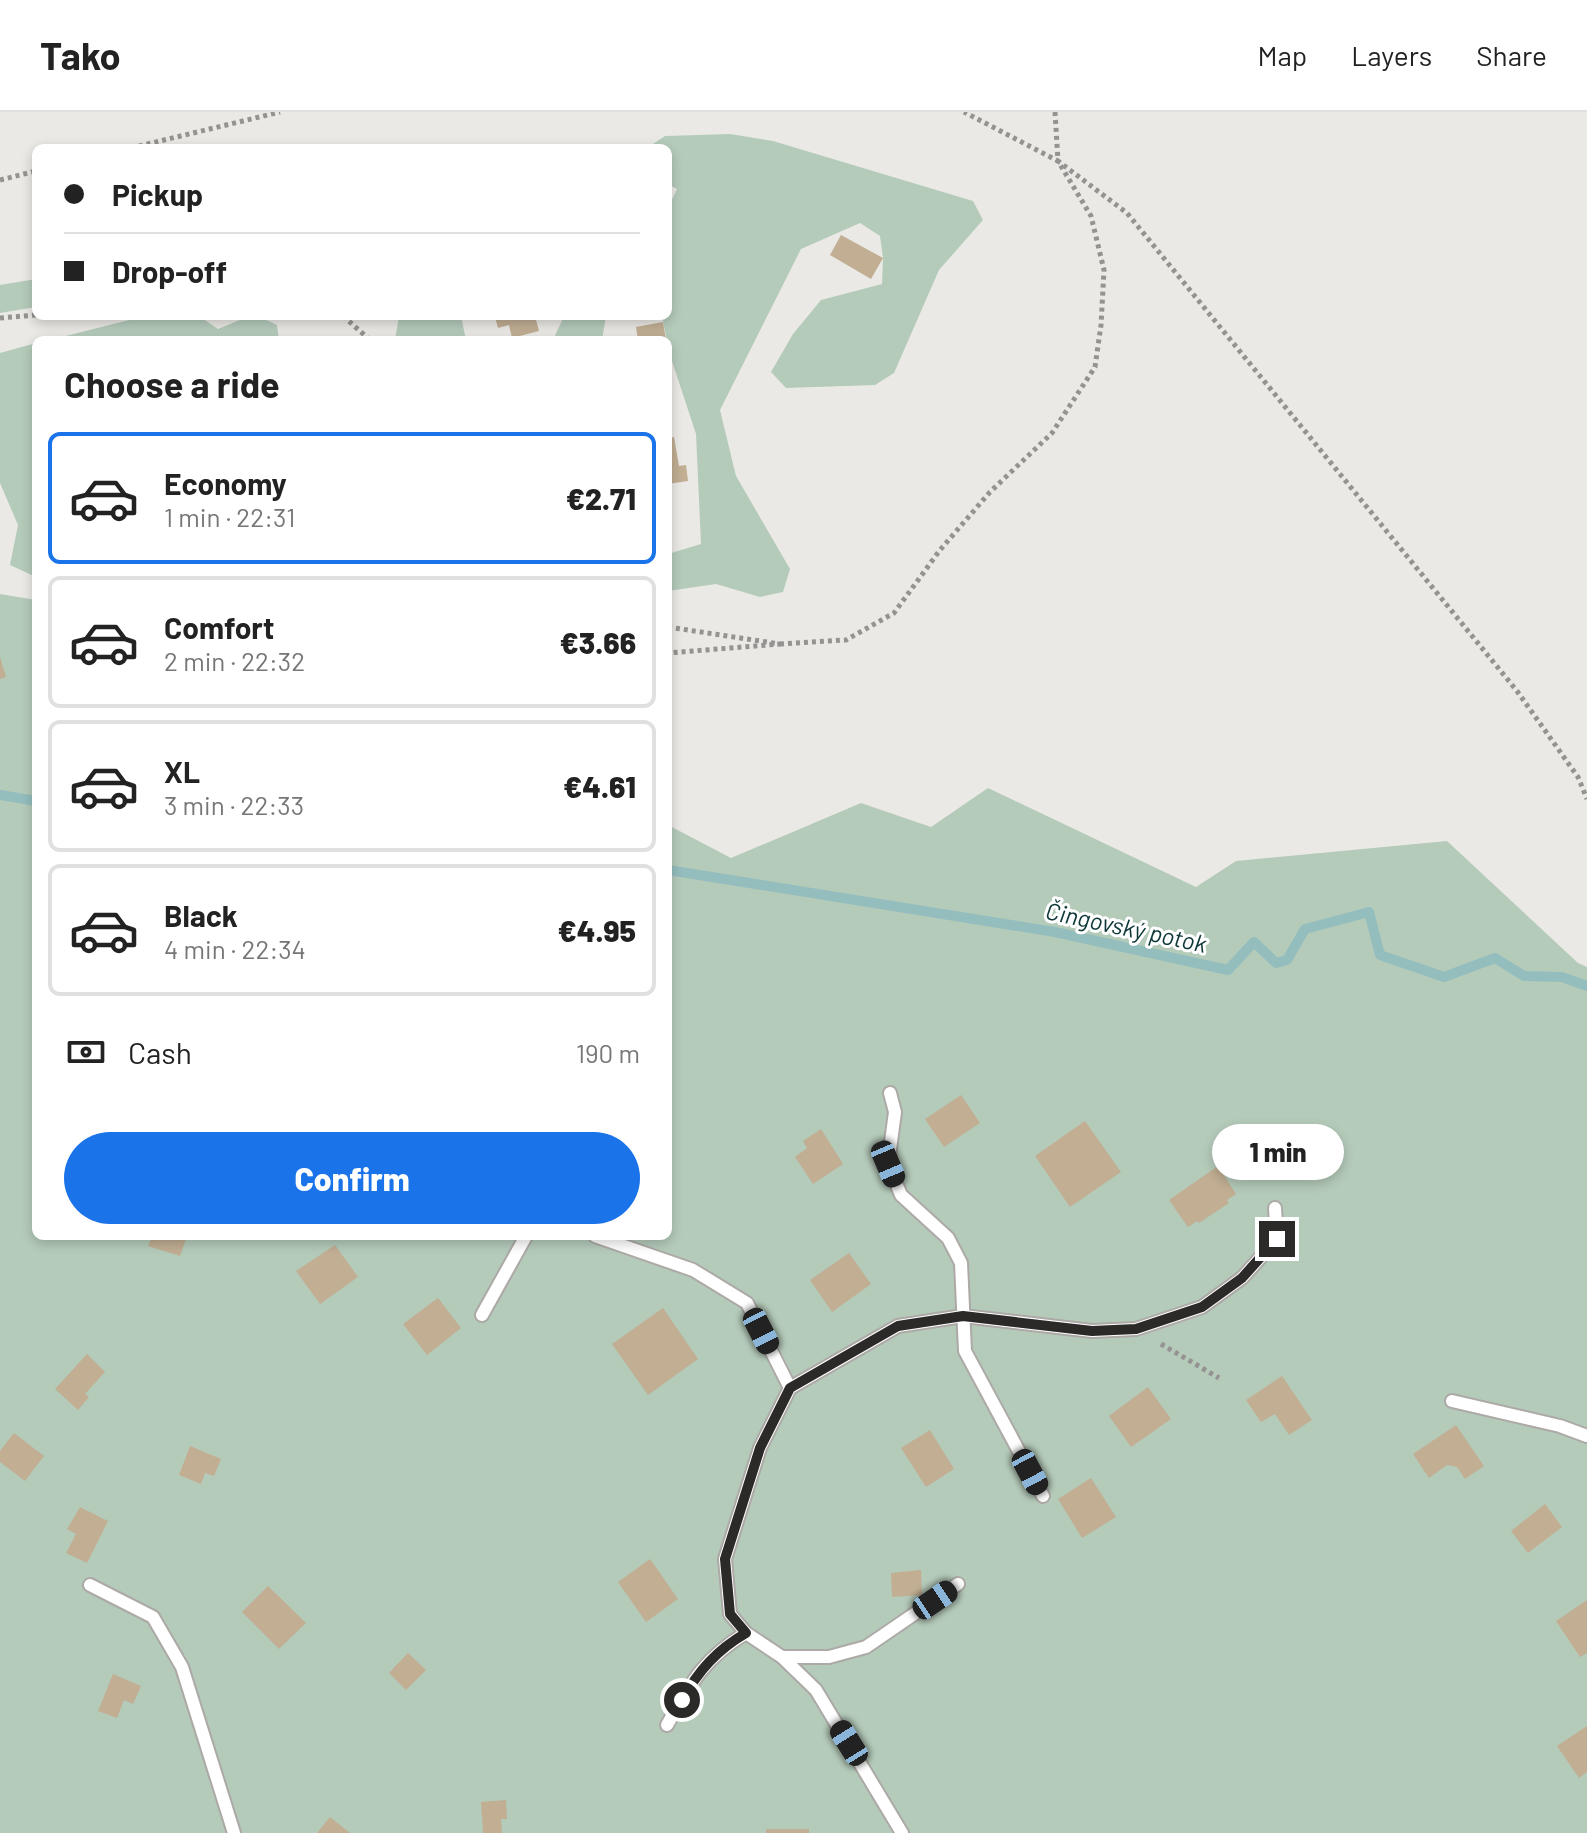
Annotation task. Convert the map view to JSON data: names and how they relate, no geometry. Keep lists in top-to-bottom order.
{
  "water": ["Čingovský potok"],
  "page": {
    "header": "Tako",
    "nav": ["Map", "Layers", "Share"],
    "banner": ["Pickup", "Drop-off"],
    "heading": "Choose a ride",
    "list": [
      {
        "name": "Economy",
        "note": "1 min · 22:31",
        "value": "€2.71"
      },
      {
        "name": "Comfort",
        "note": "2 min · 22:32",
        "value": "€3.66"
      },
      {
        "name": "XL",
        "note": "3 min · 22:33",
        "value": "€4.61"
      },
      {
        "name": "Black",
        "note": "4 min · 22:34",
        "value": "€4.95"
      }
    ],
    "pay": ["Cash", "190 m"],
    "buttons": "Confirm",
    "bubble": "1 min"
  }
}
